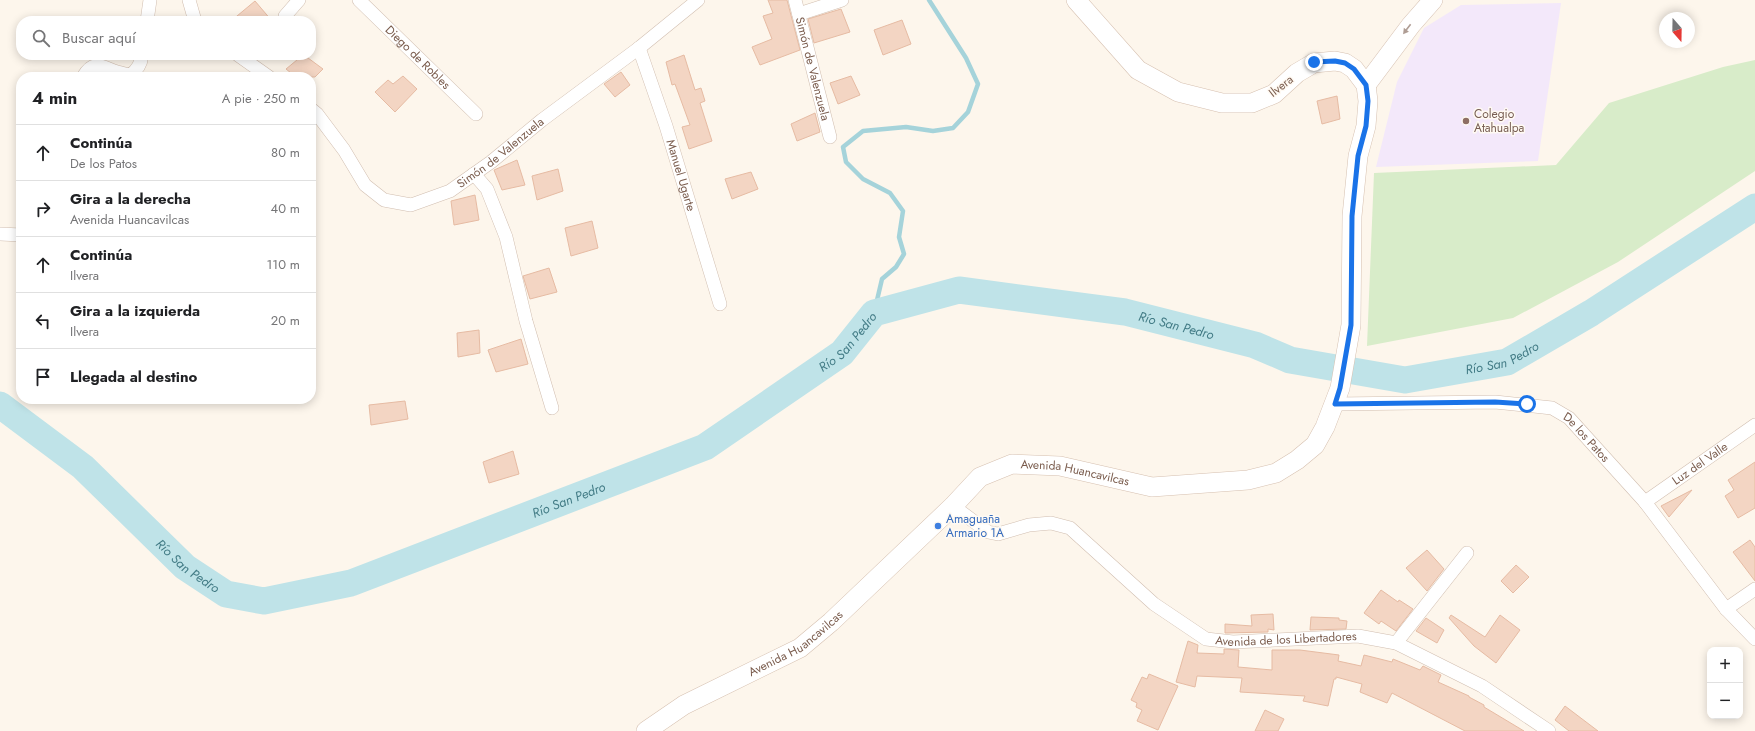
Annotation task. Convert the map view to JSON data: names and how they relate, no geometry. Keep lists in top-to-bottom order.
{
  "streets": {
    "street": [
      "Diego de Robles",
      "Simón de Valenzuela",
      "Ilvera",
      "Manuel Ugarte",
      "De los Patos",
      "Luz del Valle",
      "Avenida Huancavilcas",
      "Avenida de los Libertadores"
    ]
  },
  "crossings": [
    ["Simón de Valenzuela", "Manuel Ugarte"],
    ["Ilvera", "Avenida Huancavilcas"],
    ["De los Patos", "Luz del Valle"],
    ["De los Patos", "Avenida Huancavilcas"],
    ["Avenida Huancavilcas", "Avenida de los Libertadores"]
  ],
  "water": ["Río San Pedro"],
  "places": ["Colegio Atahualpa", "Amaguaña Armario 1A"],
  "north": "bottom",
  "page": {
    "search": "Buscar aquí",
    "heading": ["4 min", "A pie · 250 m"],
    "list": [
      ["Continúa", "De los Patos", "80 m"],
      ["Gira a la derecha", "Avenida Huancavilcas", "40 m"],
      ["Continúa", "Ilvera", "110 m"],
      ["Gira a la izquierda", "Ilvera", "20 m"],
      "Llegada al destino"
    ],
    "map_buttons": ["+", "−"]
  }
}
